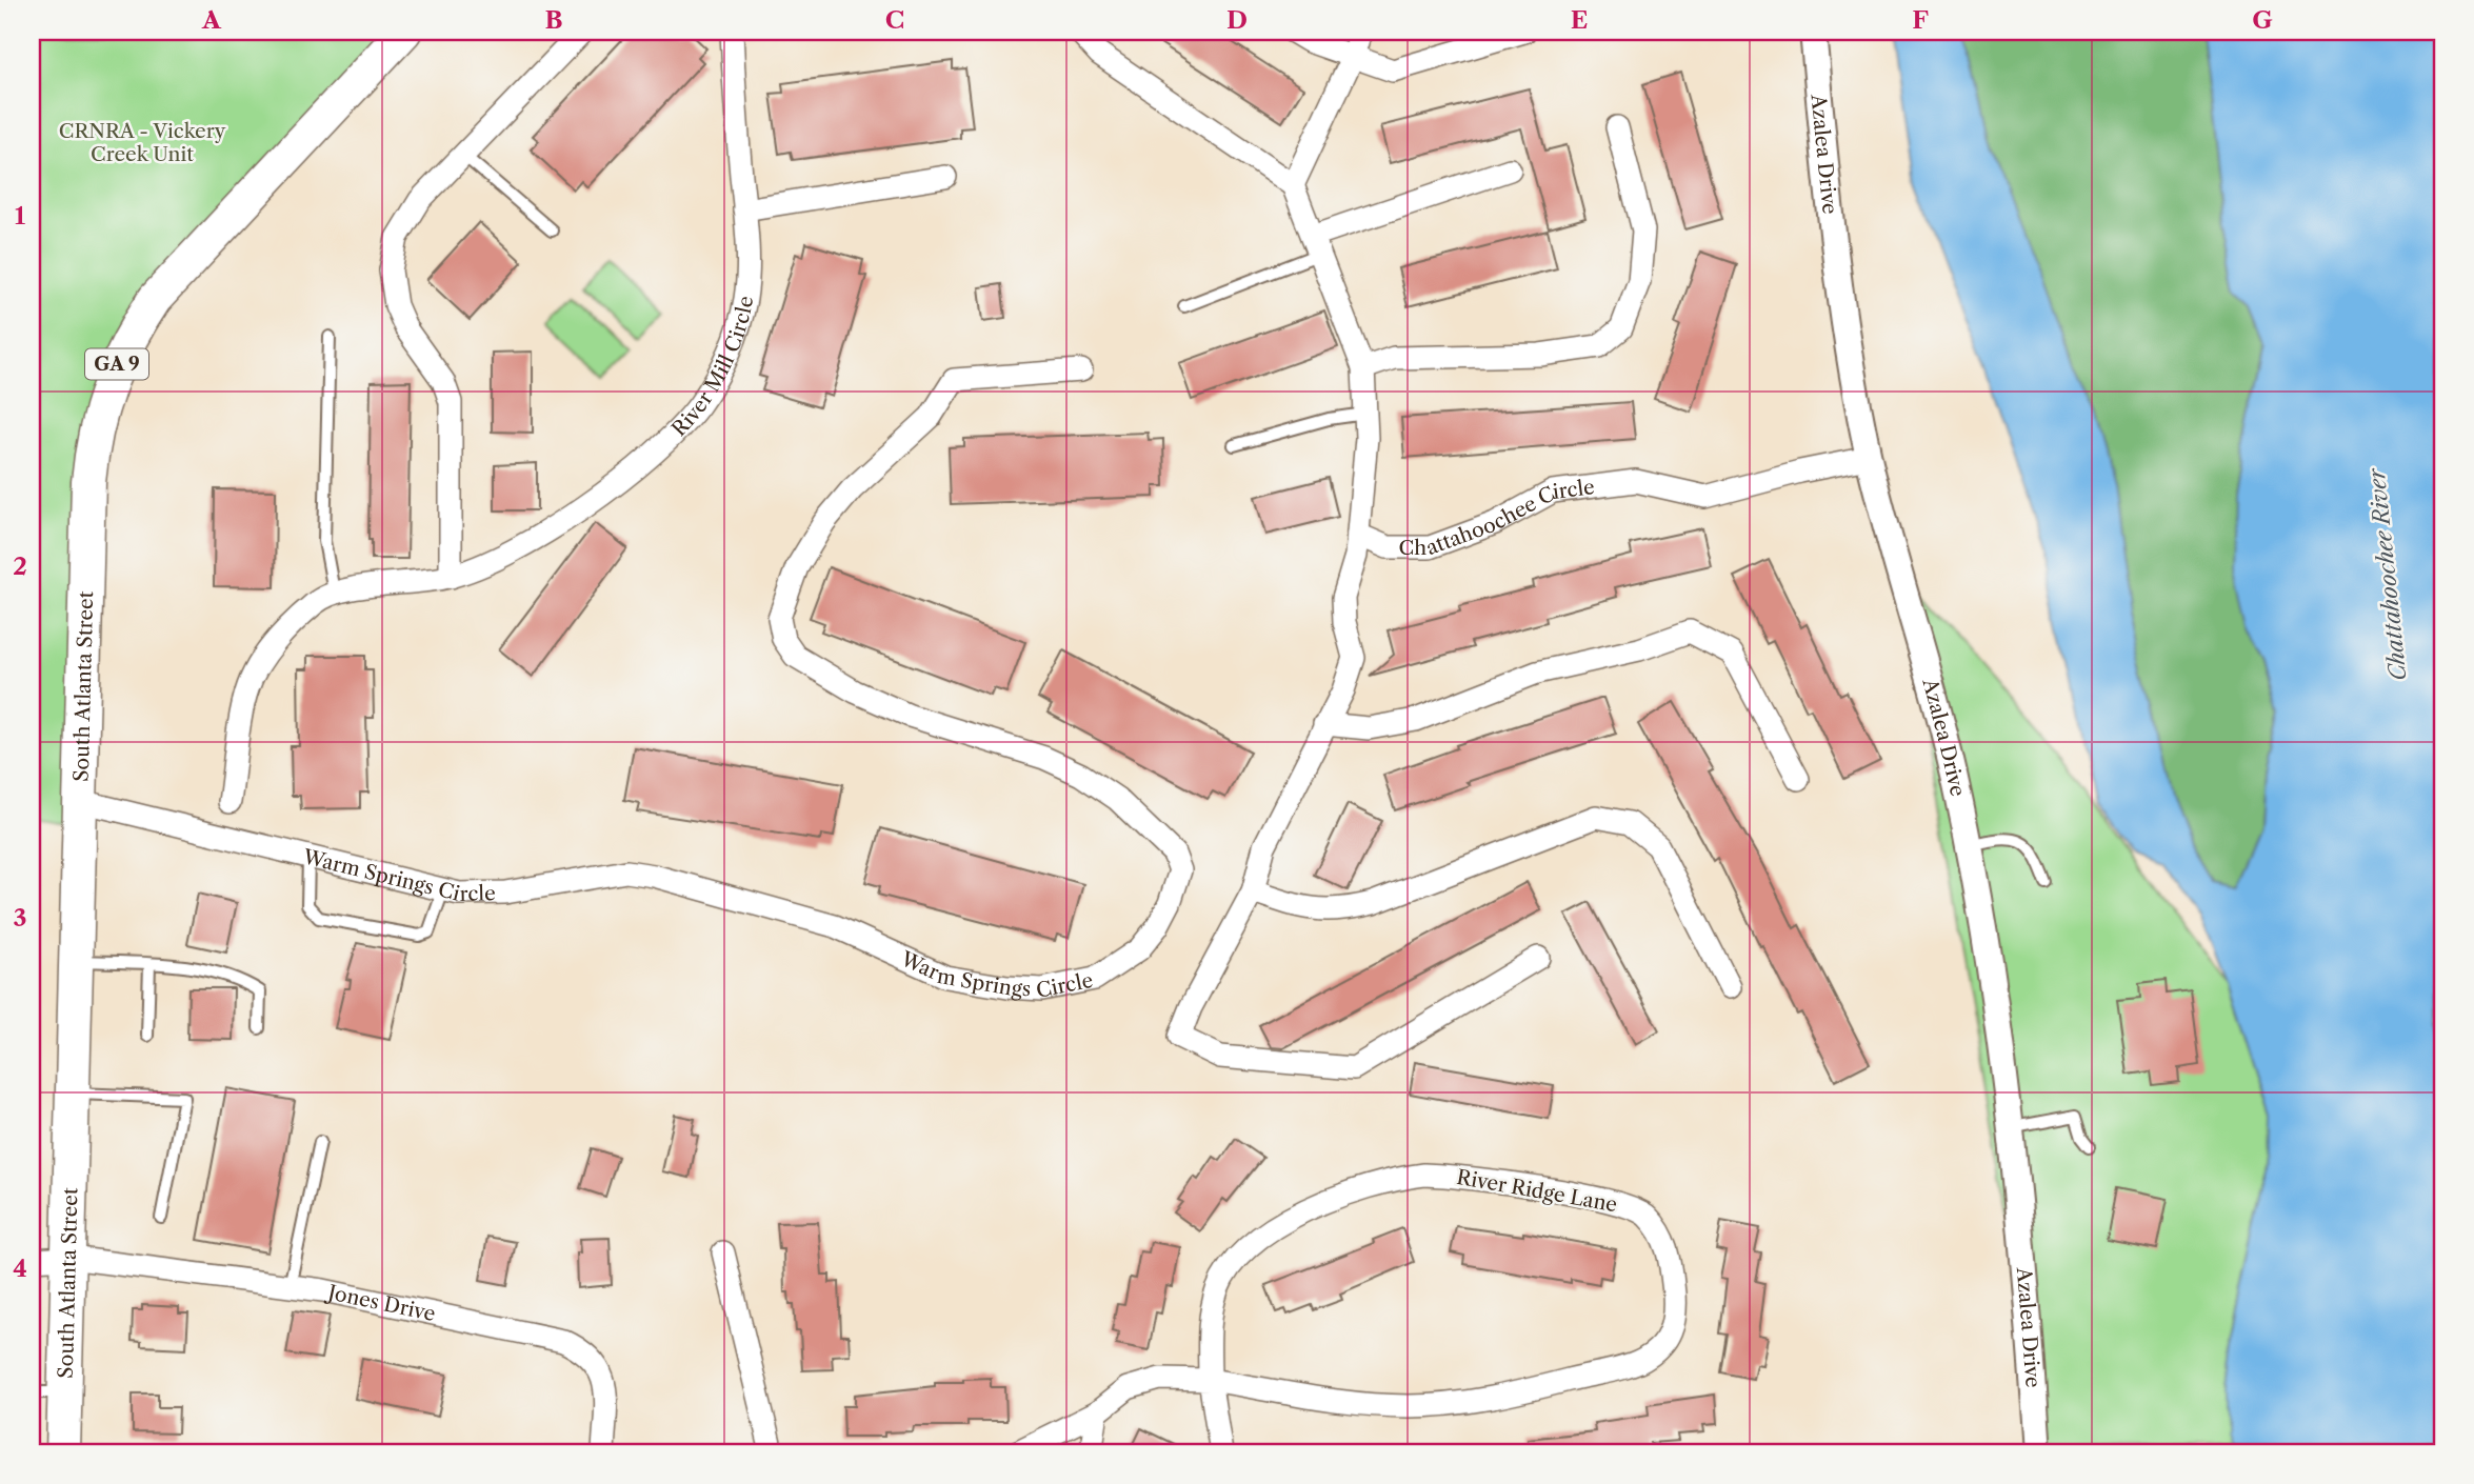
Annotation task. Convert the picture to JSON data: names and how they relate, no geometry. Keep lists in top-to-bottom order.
{
  "streets": {
    "main road": ["GA 9", "South Atlanta Street"],
    "street": [
      "Azalea Drive",
      "River Mill Circle",
      "Chattahoochee Circle",
      "Warm Springs Circle",
      "River Ridge Lane",
      "Jones Drive"
    ]
  },
  "crossings": [
    ["Azalea Drive", "Chattahoochee Circle"],
    ["South Atlanta Street", "Warm Springs Circle"],
    ["South Atlanta Street", "Jones Drive"]
  ],
  "water": ["Chattahoochee River"],
  "parks": ["CRNRA - Vickery Creek Unit"],
  "grid": {
    "columns": [
      "A",
      "B",
      "C",
      "D",
      "E",
      "F",
      "G"
    ],
    "rows": [
      "1",
      "2",
      "3",
      "4"
    ]
  }
}
